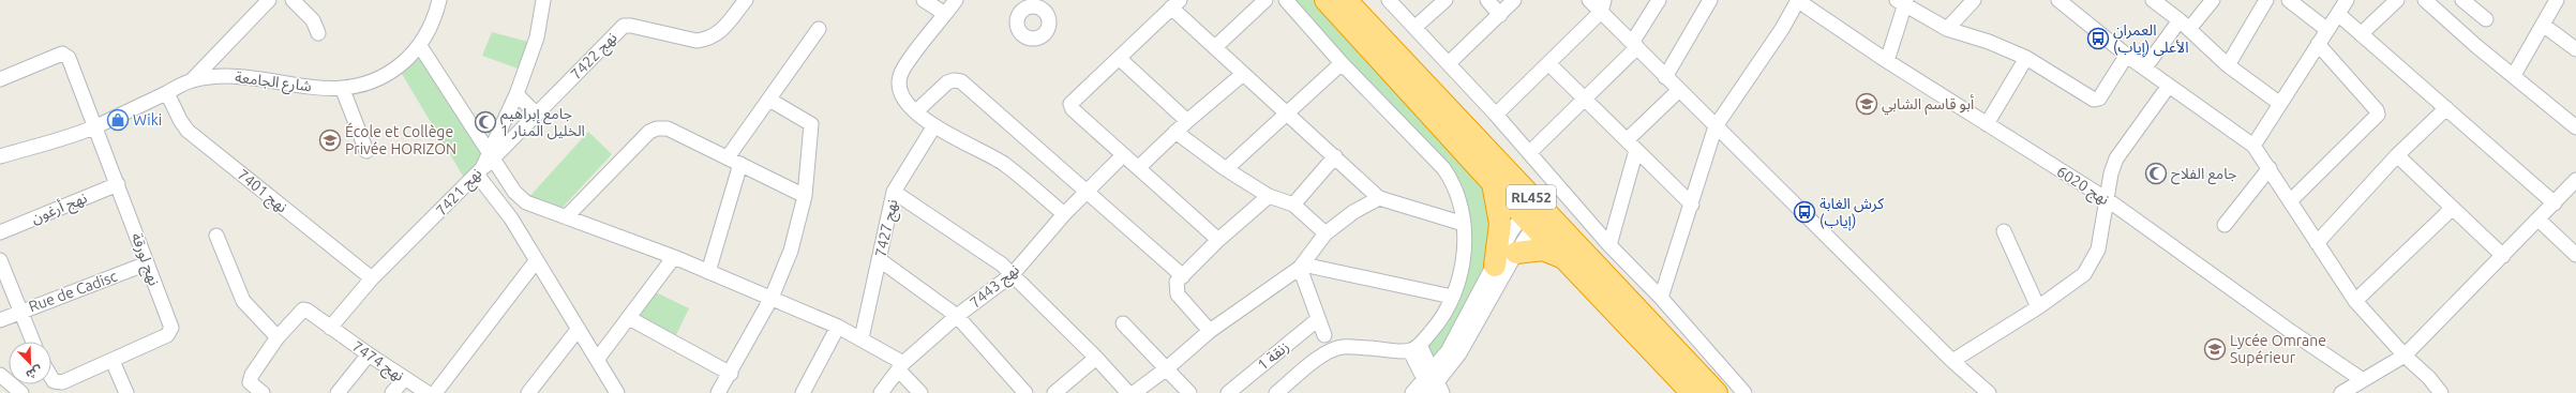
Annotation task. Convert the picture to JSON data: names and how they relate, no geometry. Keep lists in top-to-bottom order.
{
  "streets": {
    "highway": ["RL452"],
    "street": [
      "نهج 7422",
      "شارع الجامعة",
      "نهج 6020",
      "نهج 7401",
      "نهج 7421",
      "نهج أرغون",
      "نهج 7427",
      "نهج لورقة",
      "نهج 7443",
      "Rue de Cadisc",
      "زنقة 1",
      "نهج 7474"
    ]
  },
  "crossings": [
    ["نهج 7422", "نهج 7421"],
    ["شارع الجامعة", "نهج 7401"],
    ["شارع الجامعة", "نهج لورقة"],
    ["نهج 7401", "نهج 7421"],
    ["نهج 7421", "نهج 7474"],
    ["نهج أرغون", "نهج لورقة"],
    ["نهج لورقة", "Rue de Cadisc"]
  ],
  "places": {
    "bus stop": ["العمران الأعلى (إياب)", "كرش الغابة (إياب)"],
    "school or university": ["أبو قاسم الشابي", "École et Collège Privée HORIZON", "Lycée Omrane Supérieur"],
    "shop": ["Wiki"],
    "mosque": ["جامع إبراهيم الخليل المنار 1", "جامع الفلاح"]
  },
  "north": "bottom right"
}
